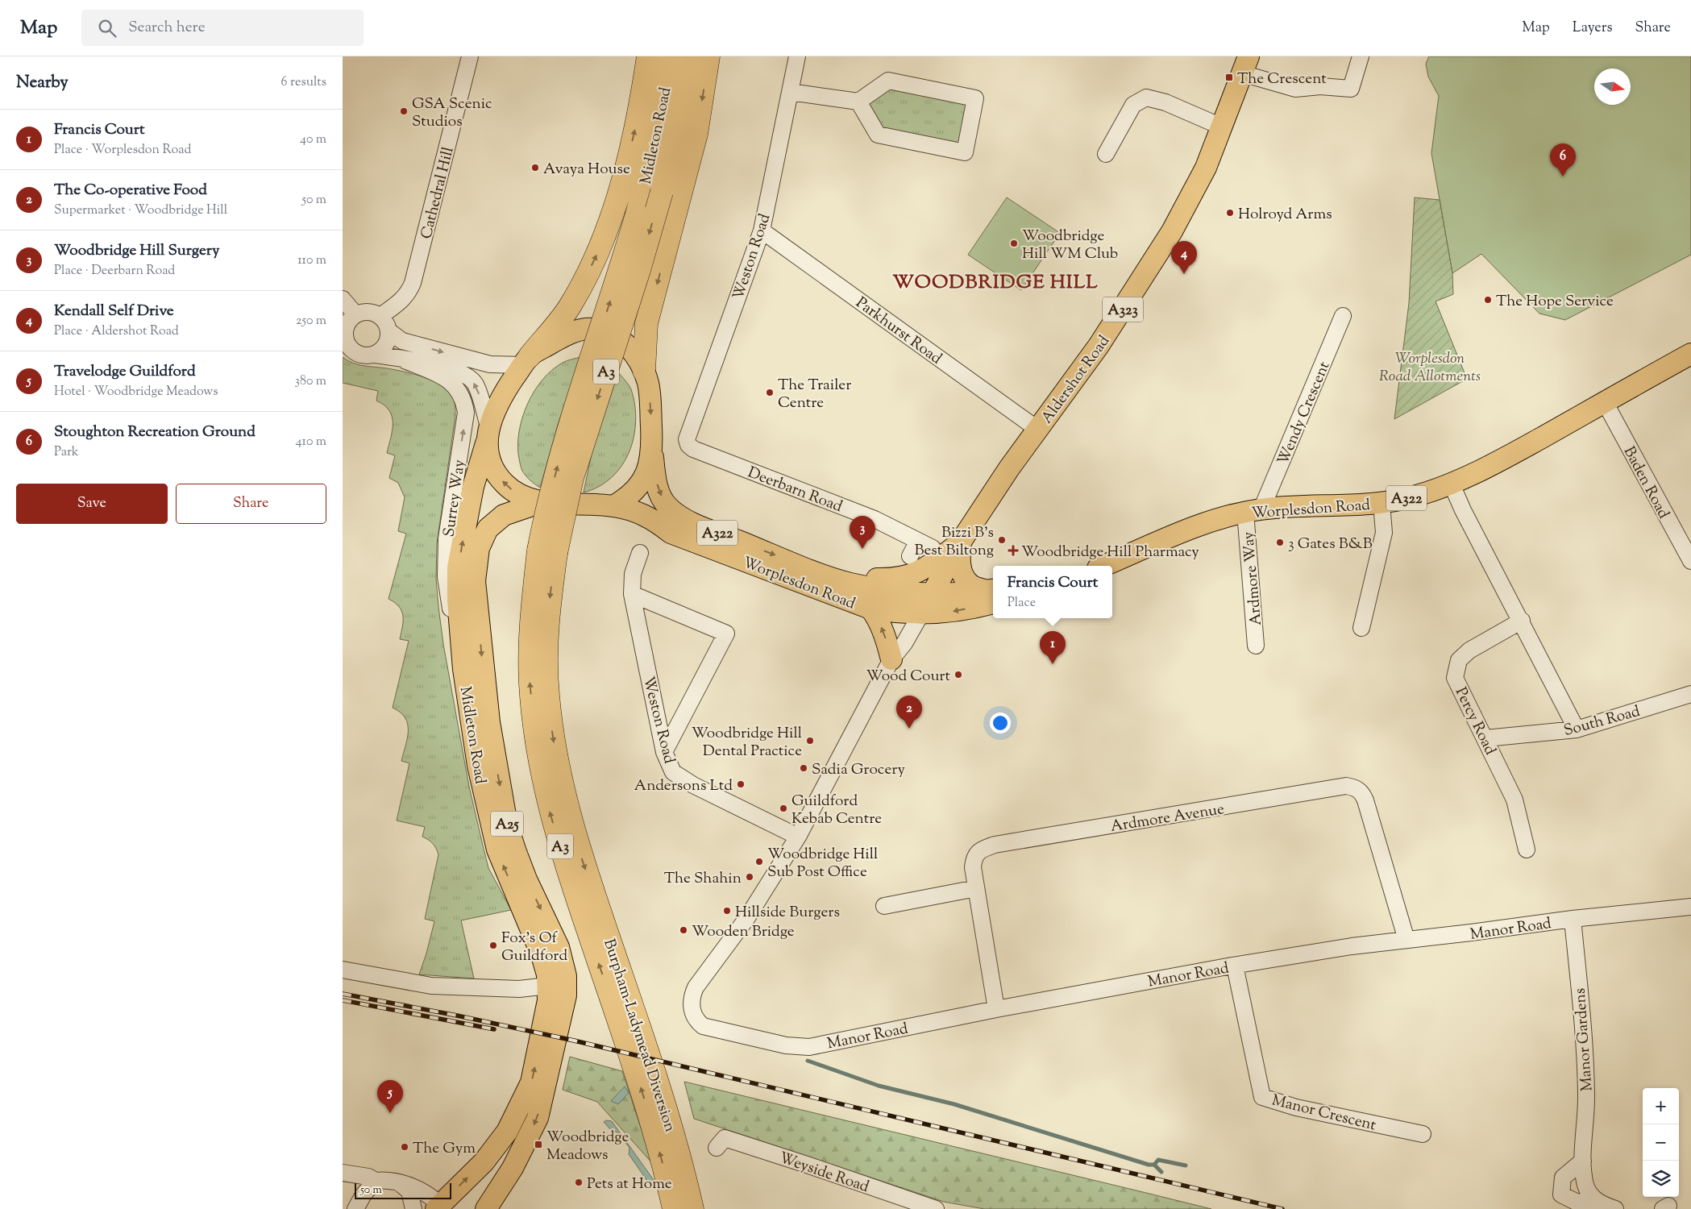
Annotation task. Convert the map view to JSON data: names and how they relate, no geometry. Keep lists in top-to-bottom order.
{
  "streets": {
    "highway": ["Midleton Road", "A3", "Burpham-Ladymead Diversion"],
    "main road": [
      "A323",
      "Aldershot Road",
      "A322",
      "Worplesdon Road",
      "A25"
    ],
    "street": [
      "Cathedral Hill",
      "Weston Road",
      "Parkhurst Road",
      "Wendy Crescent",
      "Baden Road",
      "Deerbarn Road",
      "Surrey Way",
      "Ardmore Way",
      "South Road",
      "Percy Road",
      "Ardmore Avenue",
      "Manor Road",
      "Manor Gardens",
      "Manor Crescent",
      "Weyside Road"
    ]
  },
  "crossings": [
    ["Midleton Road", "A3"],
    ["Midleton Road", "Surrey Way"],
    ["Midleton Road", "Worplesdon Road"],
    ["Midleton Road", "A25"],
    ["Midleton Road", "Burpham-Ladymead Diversion"],
    ["Cathedral Hill", "Surrey Way"],
    ["Weston Road", "Parkhurst Road"],
    ["Weston Road", "Deerbarn Road"],
    ["Weston Road", "Manor Road"],
    ["Parkhurst Road", "Aldershot Road"],
    ["A3", "Burpham-Ladymead Diversion"],
    ["Wendy Crescent", "Worplesdon Road"],
    ["Wendy Crescent", "Ardmore Way"],
    ["Baden Road", "Worplesdon Road"],
    ["Worplesdon Road", "Ardmore Way"],
    ["South Road", "Percy Road"],
    ["Ardmore Avenue", "Manor Road"],
    ["Manor Road", "Manor Gardens"],
    ["Manor Road", "Manor Crescent"]
  ],
  "one_way": ["Surrey Way"],
  "districts": ["WOODBRIDGE HILL"],
  "parks": ["Worplesdon Road Allotments"],
  "places": {
    "transit": ["The Crescent", "Woodbridge Meadows"],
    "other": [
      "GSA Scenic Studios",
      "Avaya House",
      "Holroyd Arms",
      "Woodbridge Hill WM Club",
      "The Hope Service",
      "The Trailer Centre",
      "Bizzi B's Best Biltong",
      "3 Gates B&B",
      "Wood Court",
      "Woodbridge Hill Dental Practice",
      "Sadia Grocery",
      "Andersons Ltd",
      "Guildford Kebab Centre",
      "Woodbridge Hill Sub Post Office",
      "The Shahin",
      "Hillside Burgers",
      "Wooden Bridge",
      "Fox's Of Guildford",
      "The Gym",
      "Pets at Home"
    ],
    "health": ["Woodbridge Hill Pharmacy"]
  },
  "scale_bar": "50 m",
  "north": "right",
  "page": {
    "header": "Map",
    "search": "Search here",
    "nav": ["Map", "Layers", "Share"],
    "heading": ["Nearby", "6 results"],
    "list": [
      {
        "mark": "1",
        "name": "Francis Court",
        "note": "Place · Worplesdon Road",
        "value": "40 m"
      },
      {
        "mark": "2",
        "name": "The Co-operative Food",
        "note": "Supermarket · Woodbridge Hill",
        "value": "50 m"
      },
      {
        "mark": "3",
        "name": "Woodbridge Hill Surgery",
        "note": "Place · Deerbarn Road",
        "value": "110 m"
      },
      {
        "mark": "4",
        "name": "Kendall Self Drive",
        "note": "Place · Aldershot Road",
        "value": "250 m"
      },
      {
        "mark": "5",
        "name": "Travelodge Guildford",
        "note": "Hotel · Woodbridge Meadows",
        "value": "380 m"
      },
      {
        "mark": "6",
        "name": "Stoughton Recreation Ground",
        "note": "Park",
        "value": "410 m"
      }
    ],
    "pins": [
      "6",
      "4",
      "3",
      "1",
      "2",
      "5"
    ],
    "buttons": ["Save", "Share"],
    "popup": ["Francis Court", "Place"],
    "map_buttons": ["+", "−"],
    "scale": "50 m"
  }
}
